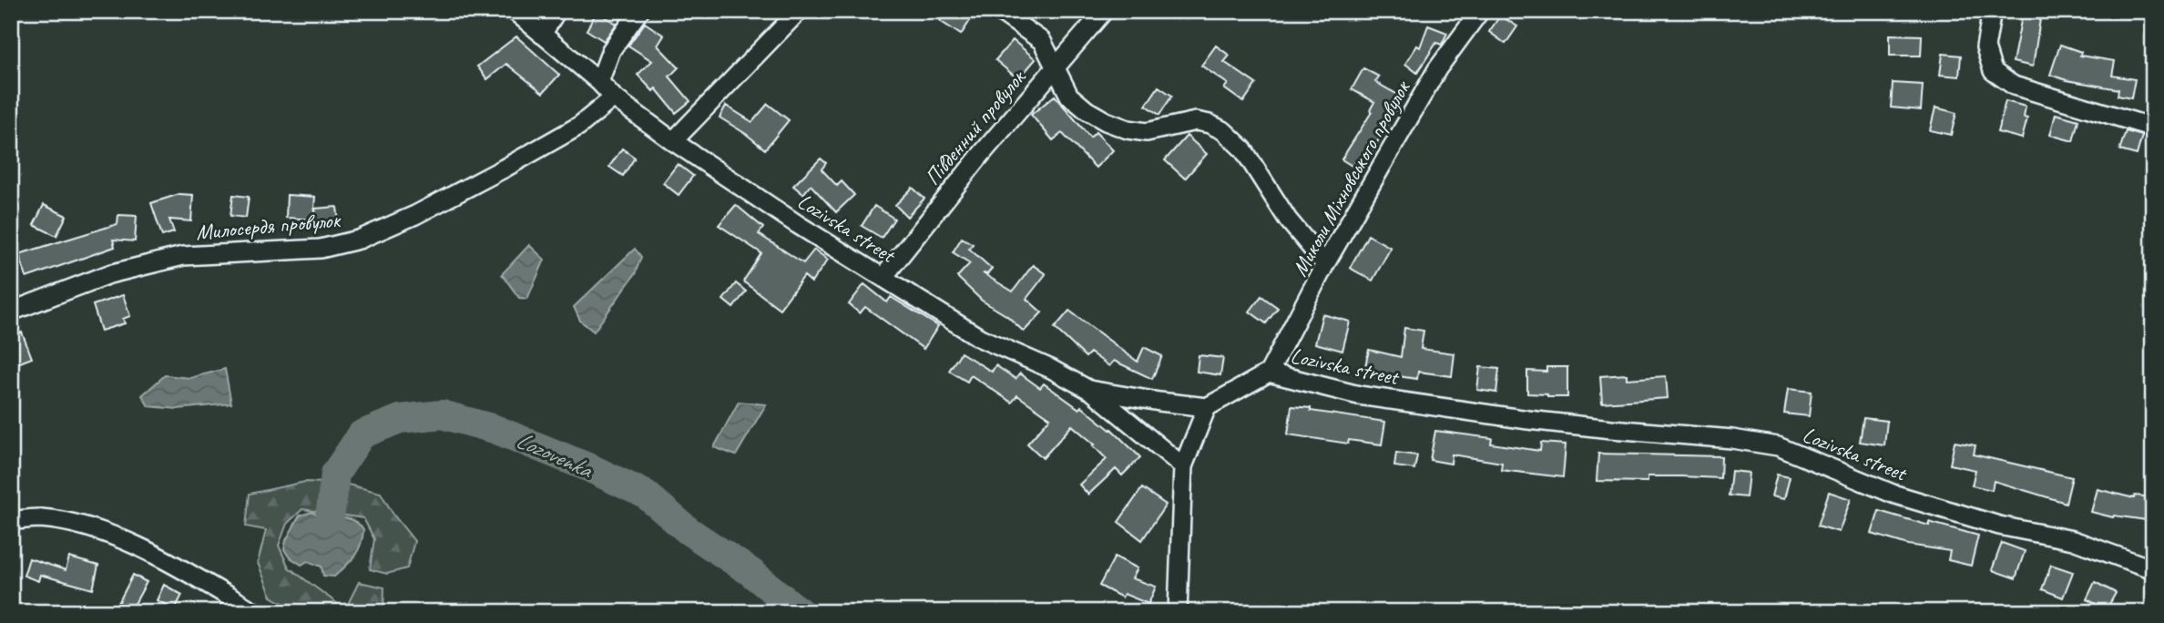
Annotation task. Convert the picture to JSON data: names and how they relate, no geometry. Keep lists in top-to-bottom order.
{
  "streets": {
    "street": [
      "Південний провулок",
      "Миколи Міхновського провулок",
      "Милосердя провулок",
      "Lozivska street"
    ]
  },
  "crossings": [
    ["Південний провулок", "Lozivska street"],
    ["Миколи Міхновського провулок", "Lozivska street"],
    ["Милосердя провулок", "Lozivska street"]
  ],
  "water": ["Lozovenka"]
}
